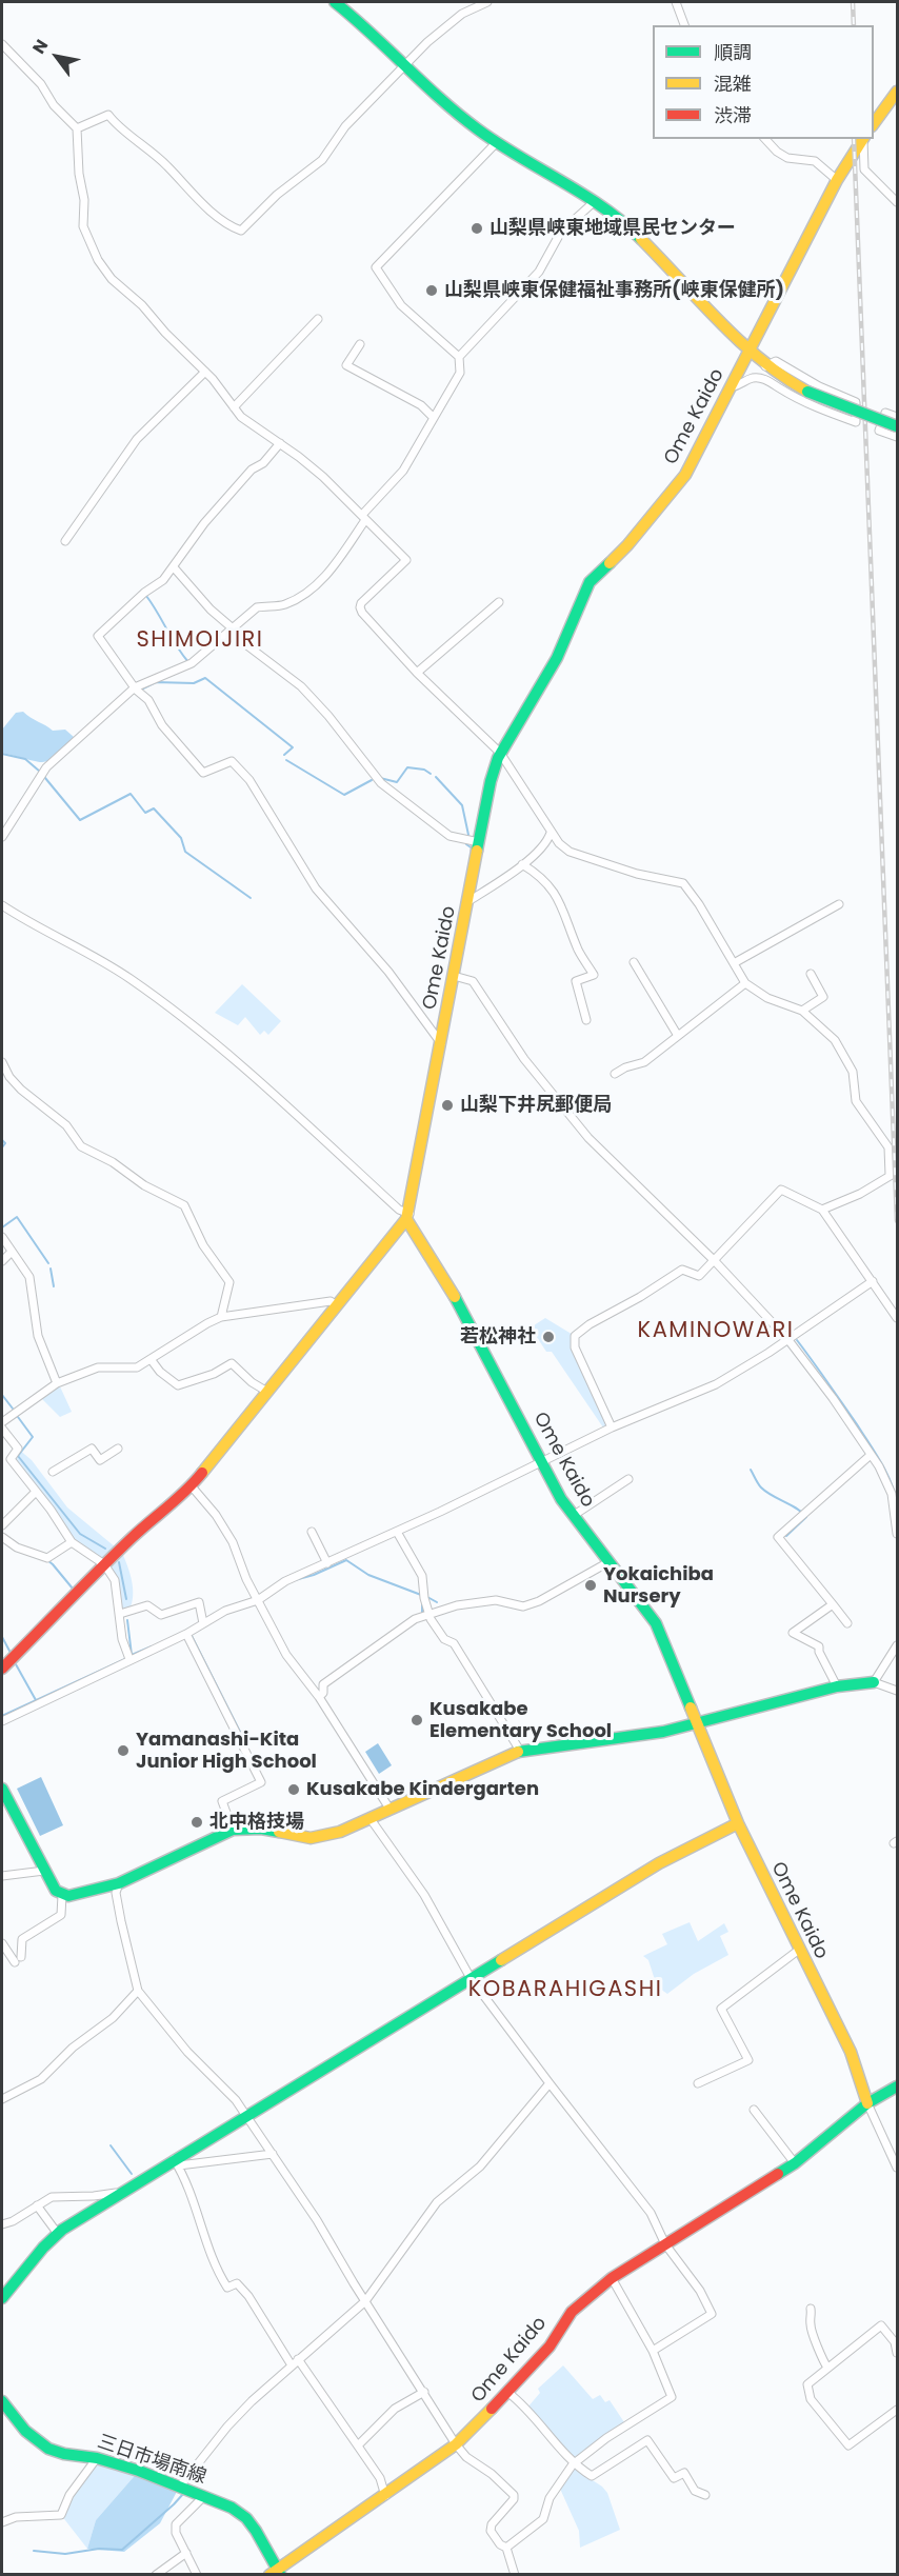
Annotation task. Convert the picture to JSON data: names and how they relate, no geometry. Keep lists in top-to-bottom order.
{
  "streets": {
    "main road": ["Ome Kaido", "三日市場南線"]
  },
  "crossings": [
    ["Ome Kaido", "三日市場南線"]
  ],
  "districts": ["SHIMOIJIRI", "KAMINOWARI", "KOBARAHIGASHI"],
  "places": [
    "山梨県峡東地域県民センター",
    "山梨県峡東保健福祉事務所(峡東保健所)",
    "山梨下井尻郵便局",
    "若松神社",
    "Yokaichiba Nursery",
    "Kusakabe Elementary School",
    "Yamanashi-Kita Junior High School",
    "Kusakabe Kindergarten",
    "北中格技場"
  ],
  "legend": ["順調", "混雑", "渋滞"],
  "north": "top left"
}
